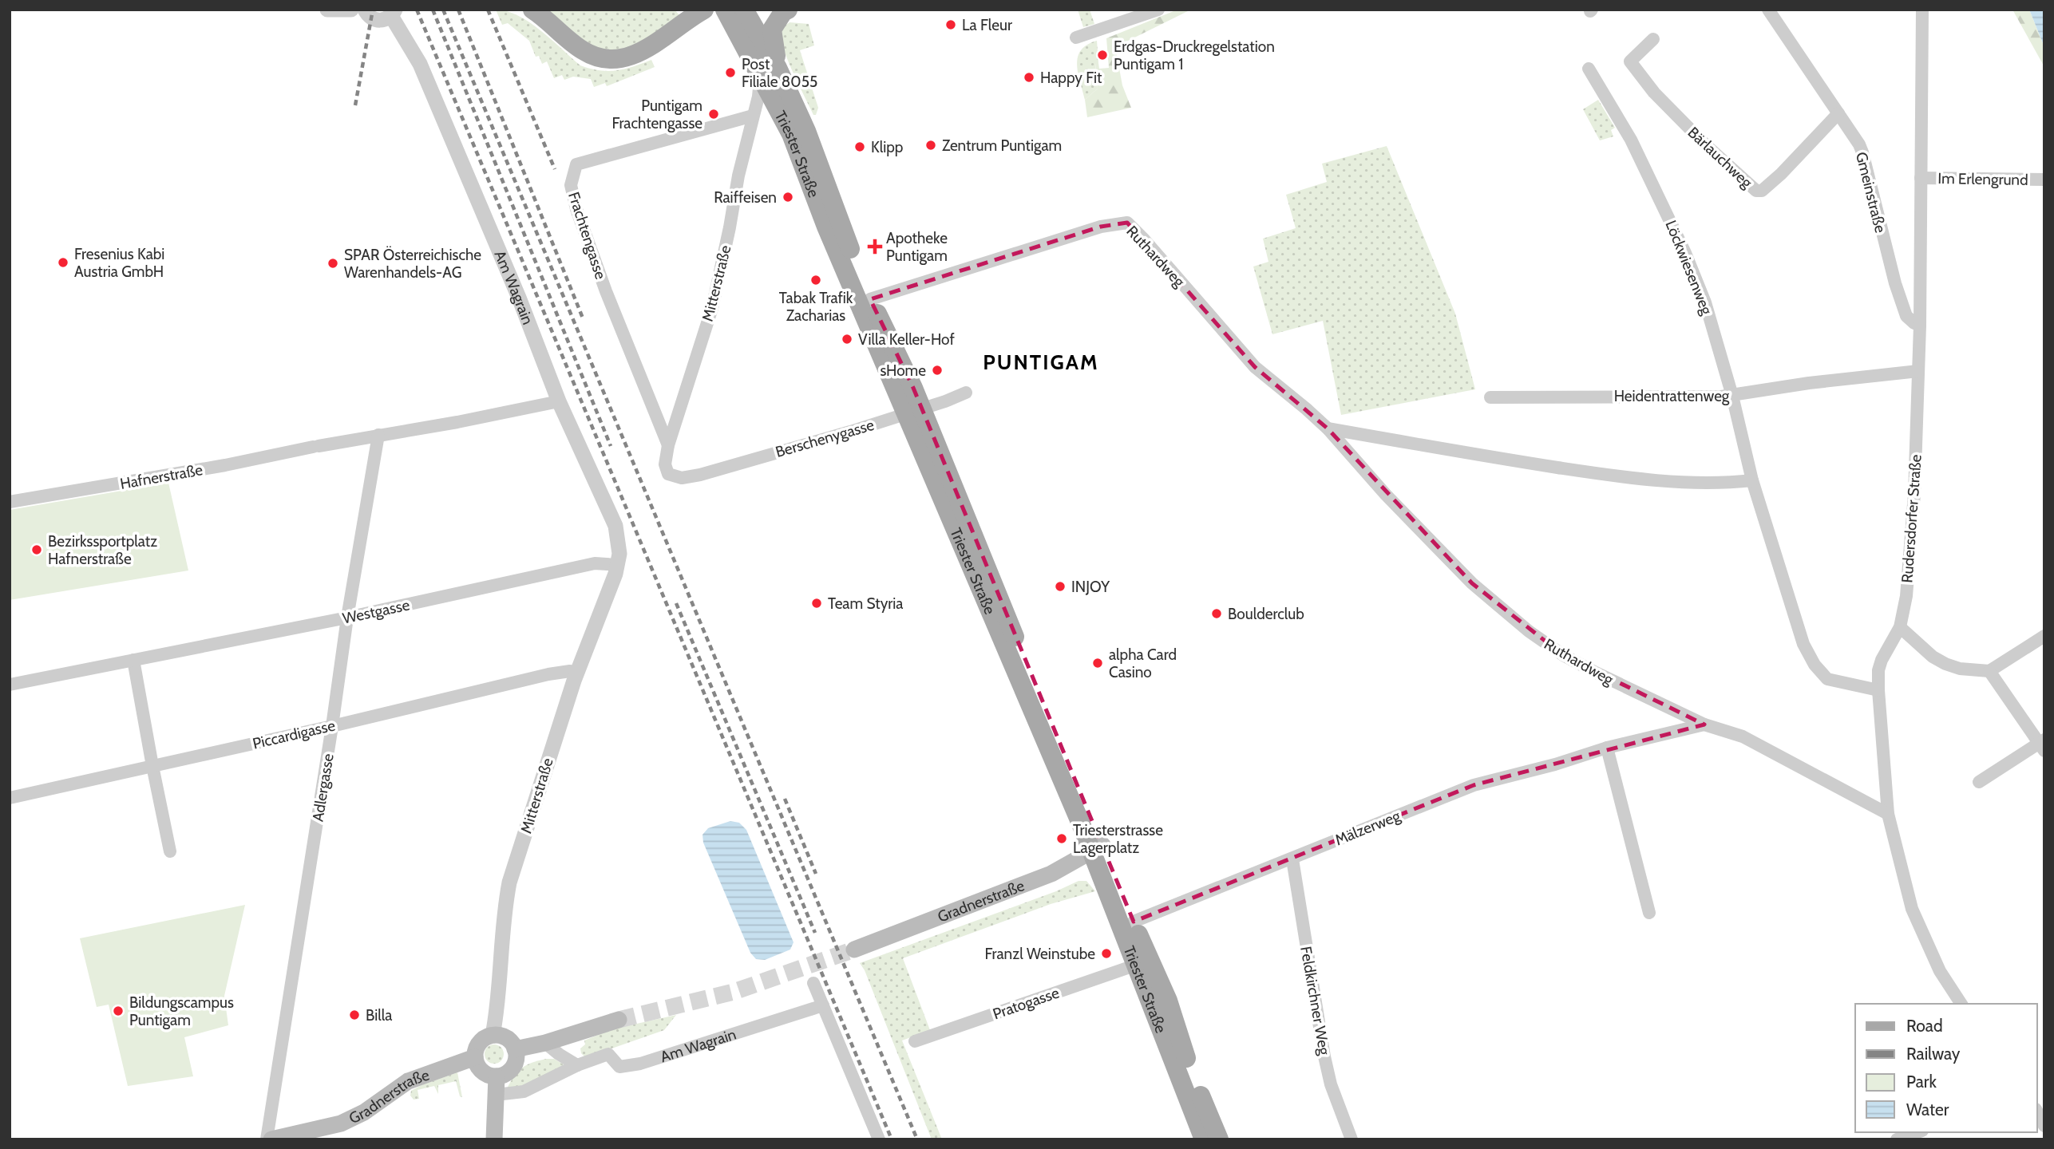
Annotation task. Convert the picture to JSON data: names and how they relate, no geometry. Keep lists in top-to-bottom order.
{
  "streets": {
    "main road": ["Triester Straße", "Gradnerstraße"],
    "street": [
      "Bärlauchweg",
      "Im Erlengrund",
      "Gmeinstraße",
      "Frachtengasse",
      "Ruthardweg",
      "Löckwiesenweg",
      "Mitterstraße",
      "Am Wagrain",
      "Heidentrattenweg",
      "Berschenygasse",
      "Hafnerstraße",
      "Rudersdorfer Straße",
      "Westgasse",
      "Piccardigasse",
      "Adlergasse",
      "Mälzerweg",
      "Feldkirchner Weg",
      "Pratogasse"
    ]
  },
  "crossings": [
    ["Triester Straße", "Ruthardweg"],
    ["Triester Straße", "Mitterstraße"],
    ["Triester Straße", "Berschenygasse"],
    ["Triester Straße", "Mälzerweg"],
    ["Triester Straße", "Gradnerstraße"],
    ["Triester Straße", "Pratogasse"],
    ["Bärlauchweg", "Gmeinstraße"],
    ["Im Erlengrund", "Rudersdorfer Straße"],
    ["Gmeinstraße", "Rudersdorfer Straße"],
    ["Frachtengasse", "Mitterstraße"],
    ["Ruthardweg", "Rudersdorfer Straße"],
    ["Ruthardweg", "Mälzerweg"],
    ["Löckwiesenweg", "Heidentrattenweg"],
    ["Löckwiesenweg", "Rudersdorfer Straße"],
    ["Mitterstraße", "Am Wagrain"],
    ["Mitterstraße", "Berschenygasse"],
    ["Mitterstraße", "Westgasse"],
    ["Mitterstraße", "Piccardigasse"],
    ["Mitterstraße", "Gradnerstraße"],
    ["Am Wagrain", "Hafnerstraße"],
    ["Am Wagrain", "Westgasse"],
    ["Heidentrattenweg", "Rudersdorfer Straße"],
    ["Hafnerstraße", "Adlergasse"],
    ["Westgasse", "Adlergasse"],
    ["Piccardigasse", "Adlergasse"],
    ["Mälzerweg", "Feldkirchner Weg"]
  ],
  "districts": ["PUNTIGAM"],
  "places": {
    "other": [
      "La Fleur",
      "Erdgas-Druckregelstation Puntigam 1",
      "Post Filiale 8055",
      "Happy Fit",
      "Puntigam Frachtengasse",
      "Zentrum Puntigam",
      "Klipp",
      "Raiffeisen",
      "Fresenius Kabi Austria GmbH",
      "SPAR Österreichische Warenhandels-AG",
      "Tabak Trafik Zacharias",
      "Villa Keller-Hof",
      "sHome",
      "Bezirkssportplatz Hafnerstraße",
      "INJOY",
      "Team Styria",
      "Boulderclub",
      "alpha Card Casino",
      "Triesterstrasse Lagerplatz",
      "Franzl Weinstube",
      "Bildungscampus Puntigam",
      "Billa"
    ],
    "health": ["Apotheke Puntigam"]
  },
  "legend": [
    "Road",
    "Railway",
    "Park",
    "Water"
  ]
}
